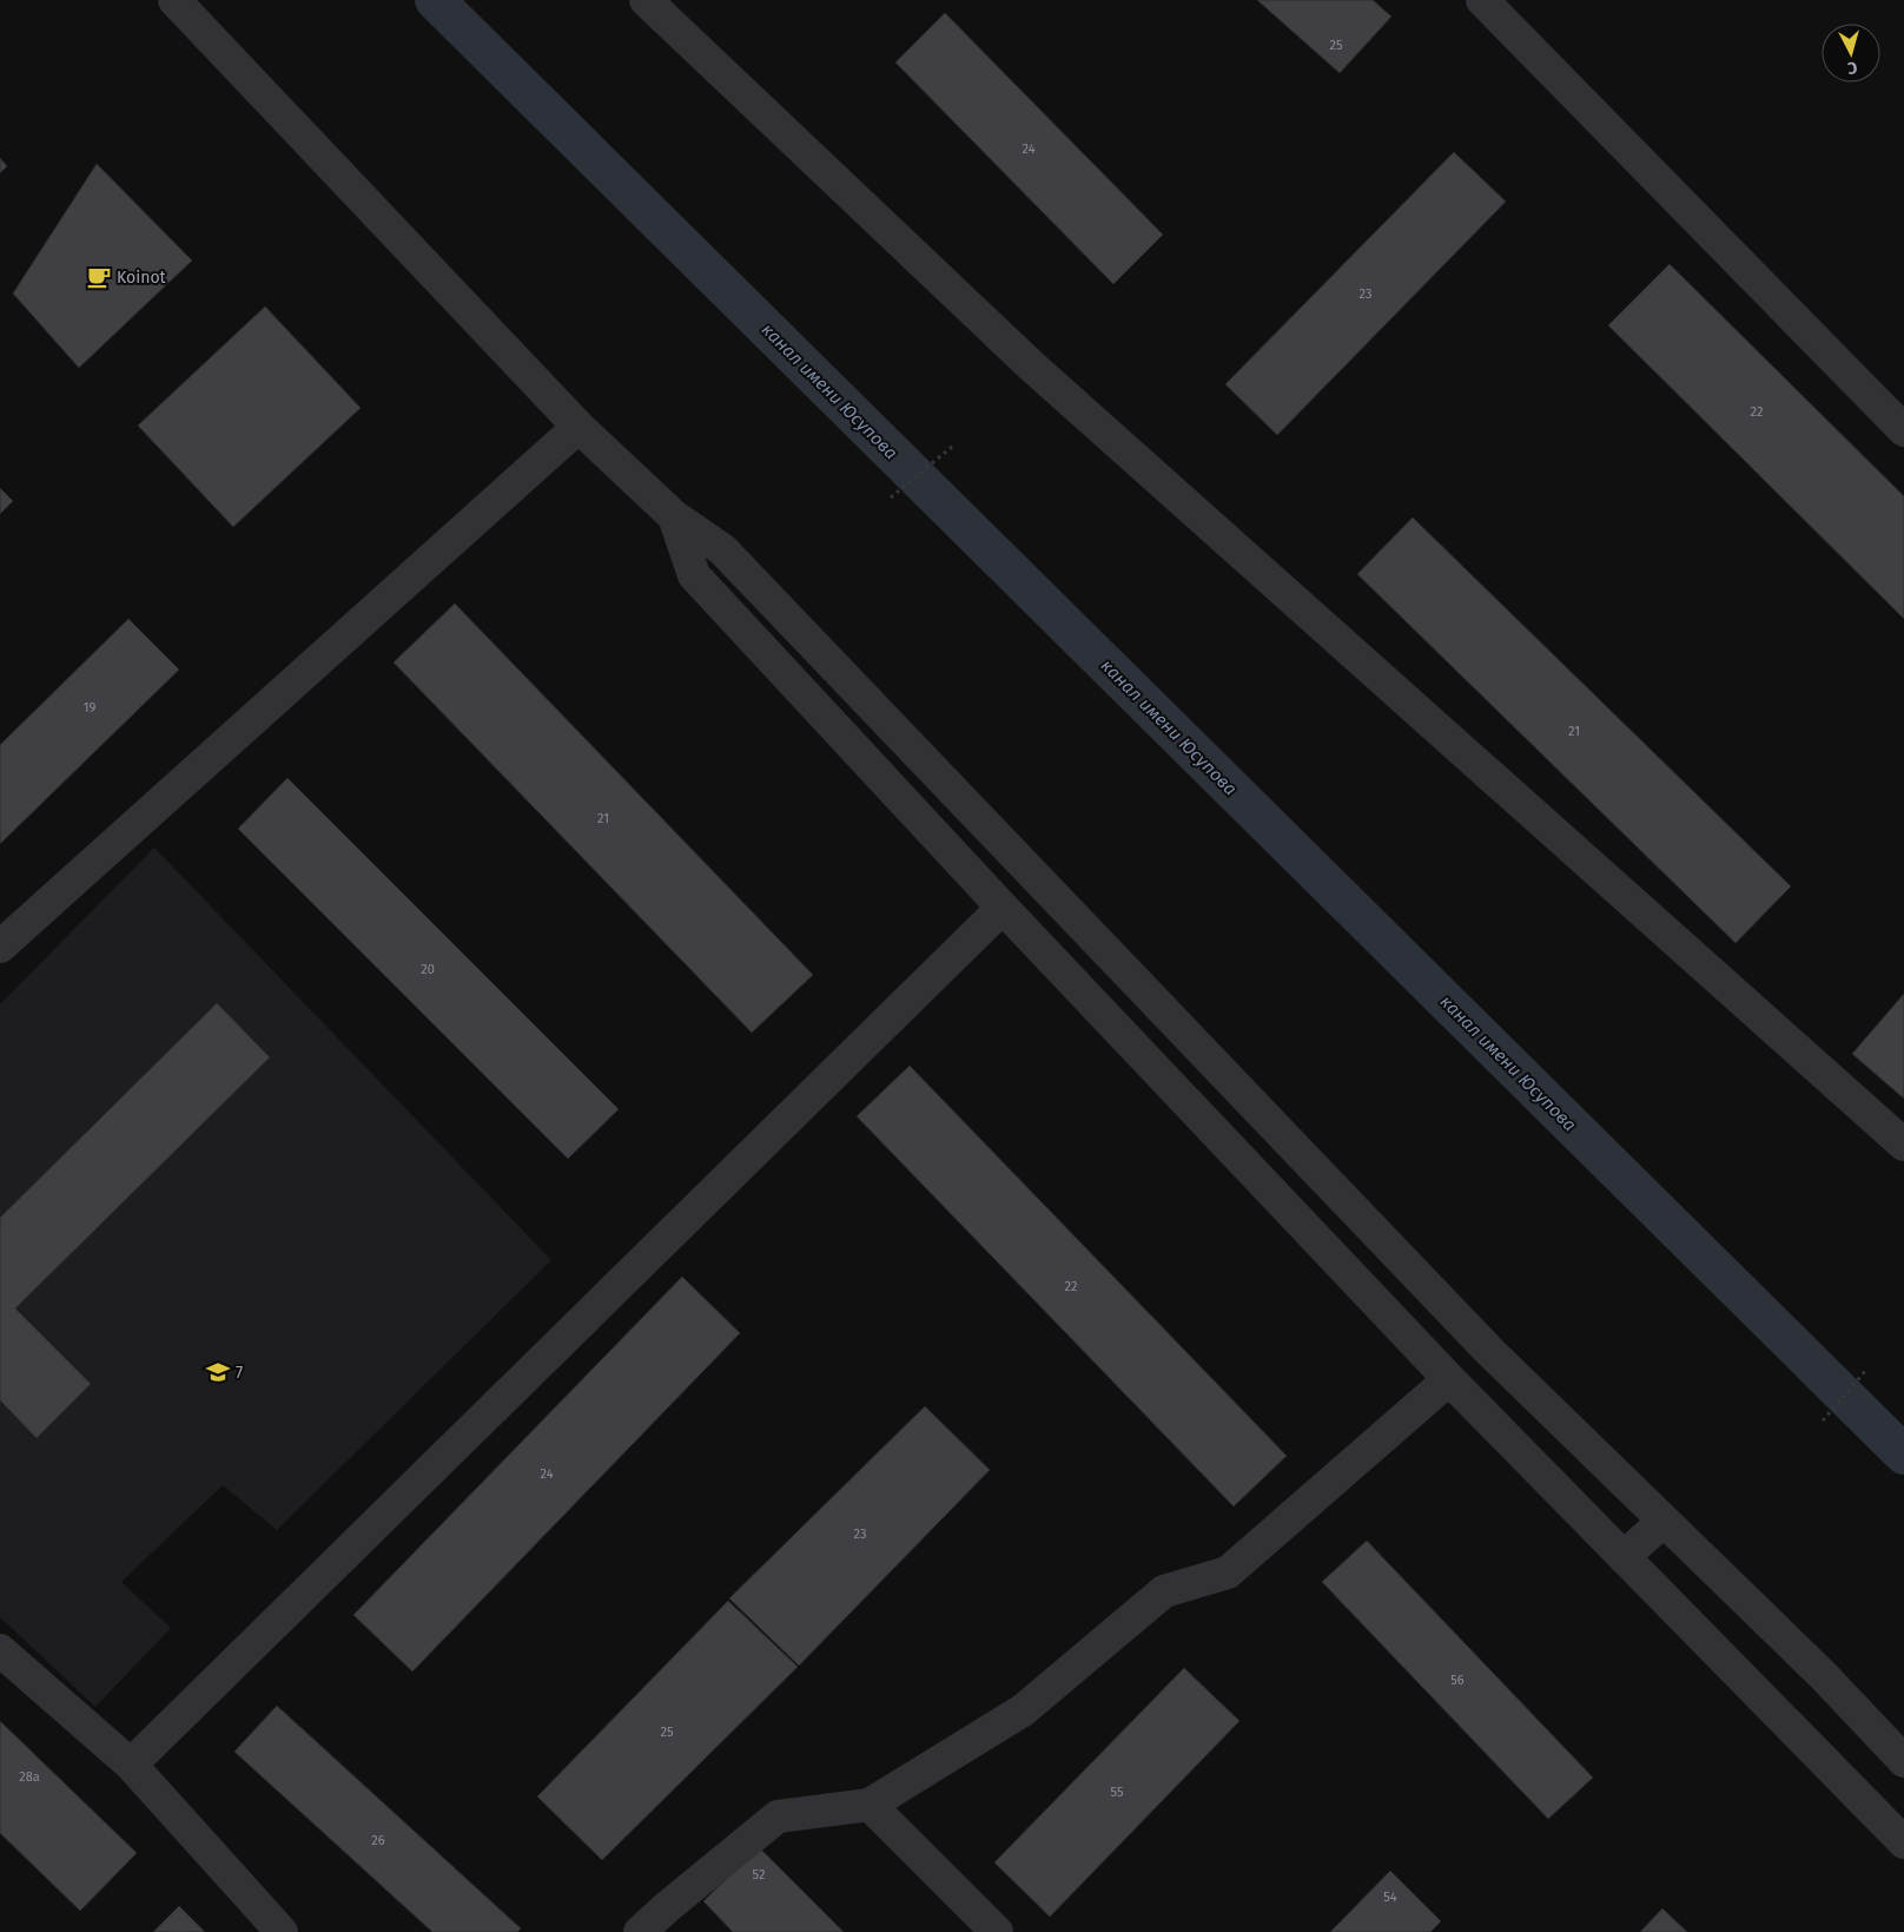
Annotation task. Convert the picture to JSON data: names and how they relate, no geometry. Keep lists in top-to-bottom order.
{
  "water": ["канал имени Юсупова"],
  "places": {
    "cafe": ["Koinot"],
    "school or university": ["7"]
  },
  "house_numbers": [
    "25",
    "24",
    "23",
    "22",
    "19",
    "21",
    "21",
    "20",
    "22",
    "24",
    "23",
    "56",
    "25",
    "28а",
    "55",
    "26",
    "52",
    "54"
  ],
  "north": "bottom"
}
